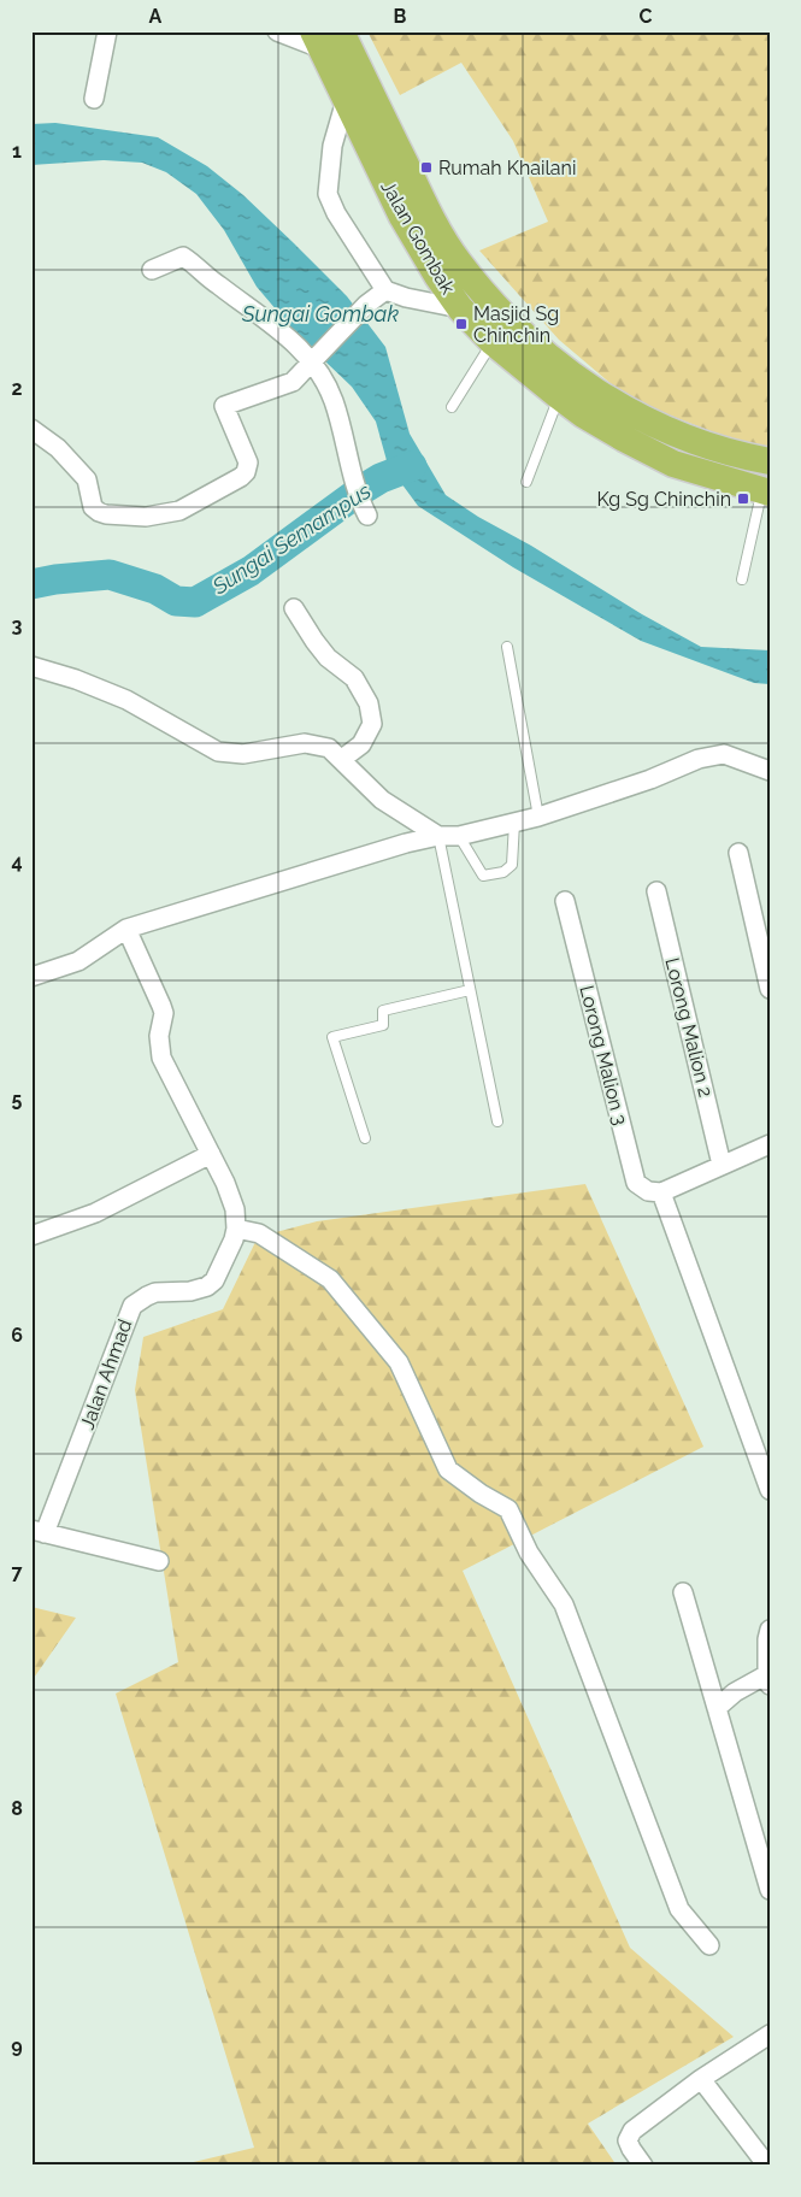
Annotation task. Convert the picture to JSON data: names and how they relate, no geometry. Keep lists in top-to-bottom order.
{
  "streets": {
    "main road": ["Jalan Gombak"],
    "street": ["Lorong Malion 2", "Lorong Malion 3", "Jalan Ahmad"]
  },
  "water": ["Sungai Gombak", "Sungai Semampus"],
  "places": {
    "transit": ["Rumah Khailani", "Masjid Sg Chinchin", "Kg Sg Chinchin"]
  },
  "grid": {
    "columns": ["A", "B", "C"],
    "rows": [
      "1",
      "2",
      "3",
      "4",
      "5",
      "6",
      "7",
      "8",
      "9"
    ]
  }
}
